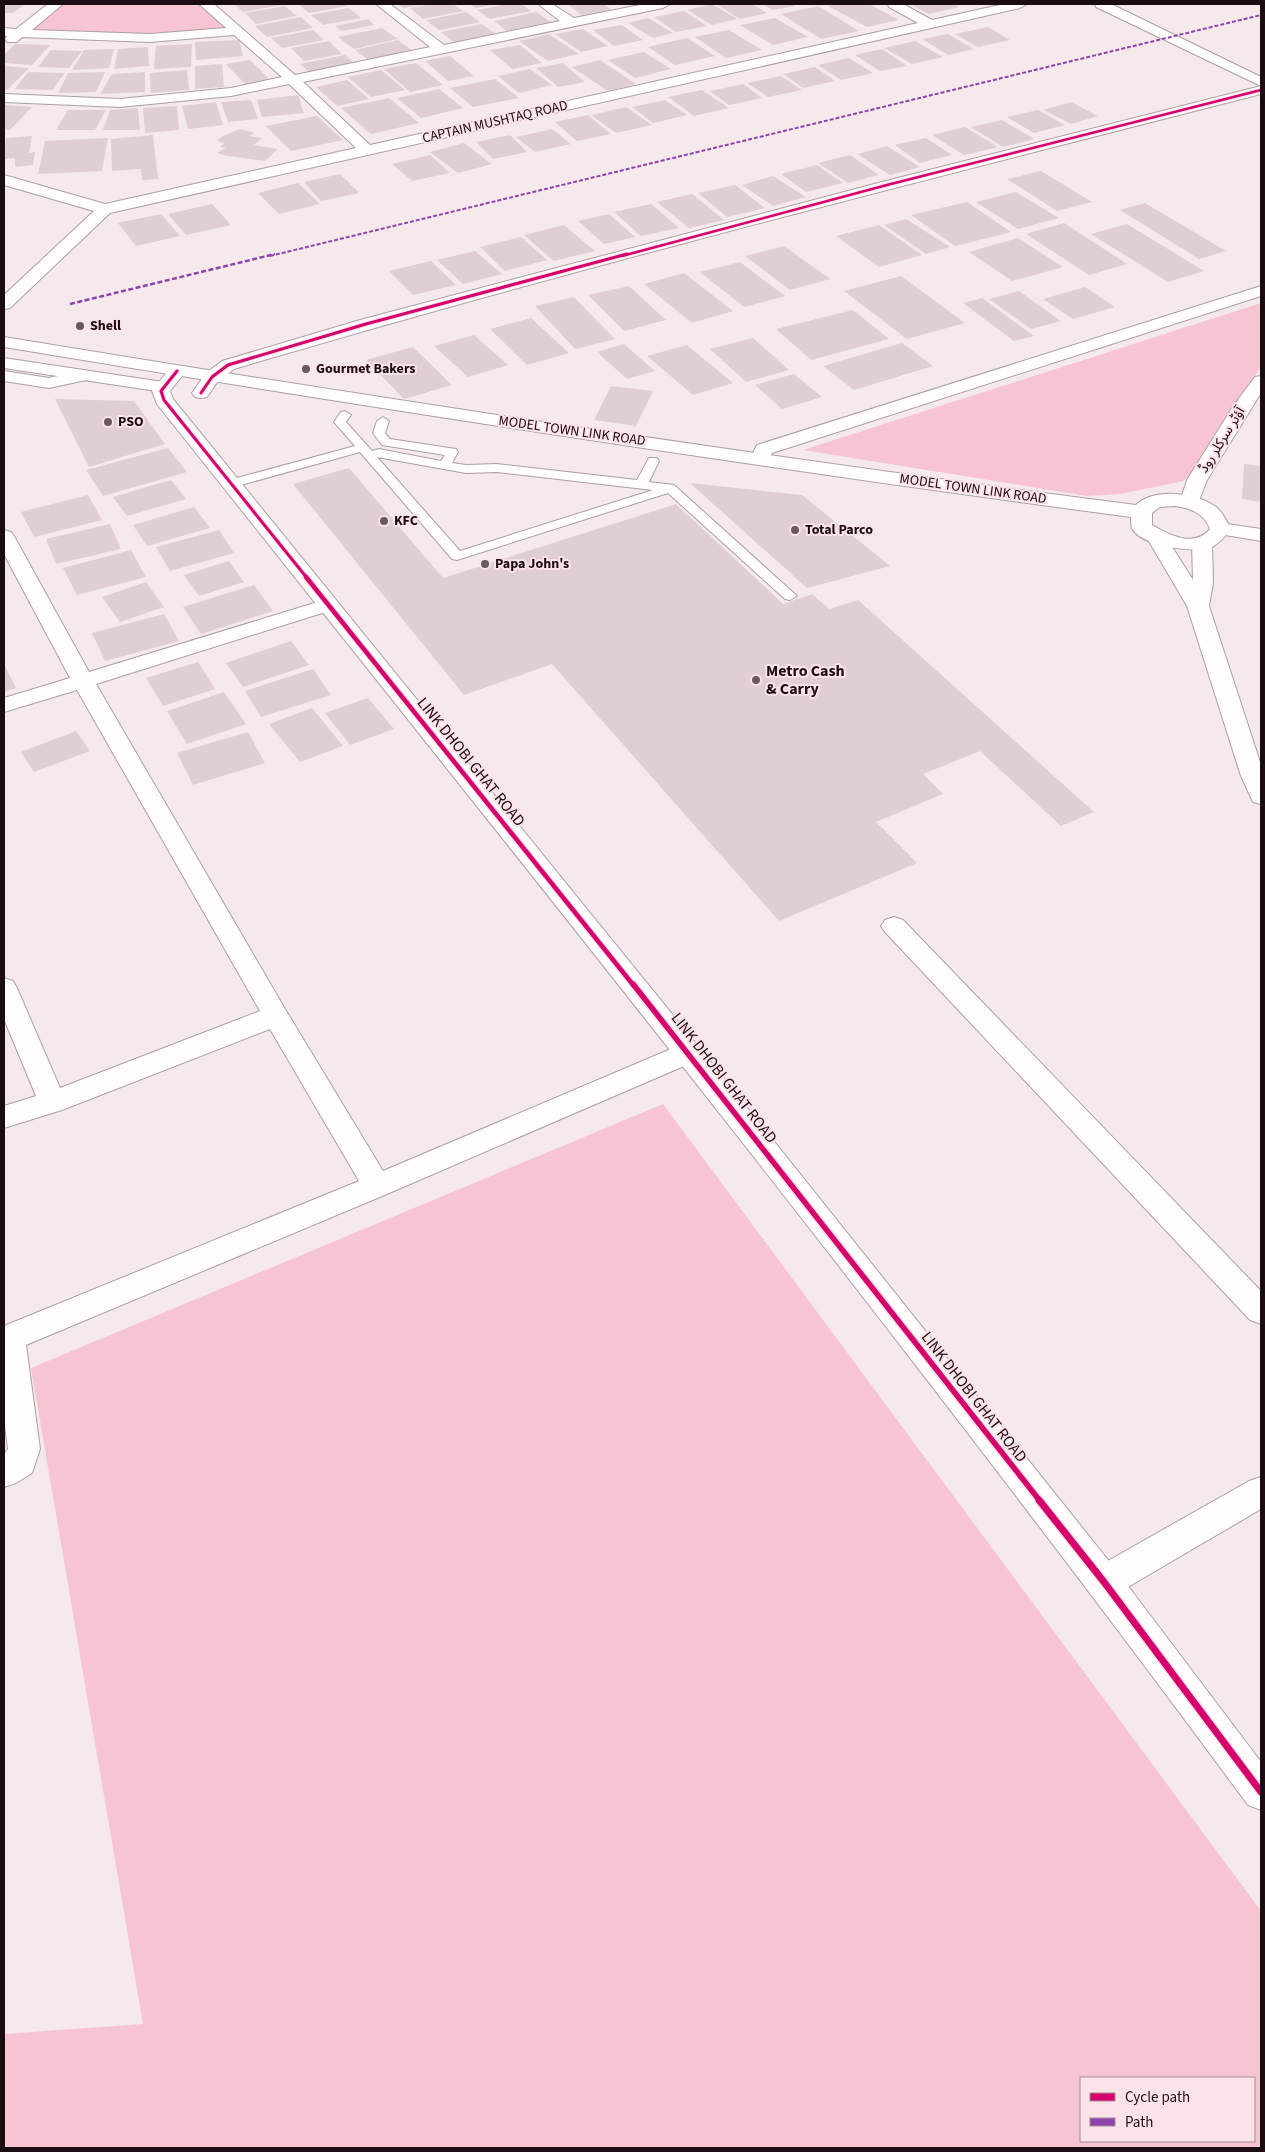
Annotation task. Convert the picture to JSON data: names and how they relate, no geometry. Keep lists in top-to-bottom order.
{
  "streets": {
    "street": [
      "CAPTAIN MUSHTAQ ROAD",
      "MODEL TOWN LINK ROAD",
      "آؤٹر سرکلر روڈ",
      "LINK DHOBI GHAT ROAD"
    ]
  },
  "crossings": [
    ["MODEL TOWN LINK ROAD", "LINK DHOBI GHAT ROAD"]
  ],
  "places": [
    "Shell",
    "Gourmet Bakers",
    "PSO",
    "KFC",
    "Total Parco",
    "Papa John's",
    "Metro Cash & Carry"
  ],
  "legend": ["Cycle path", "Path"]
}
